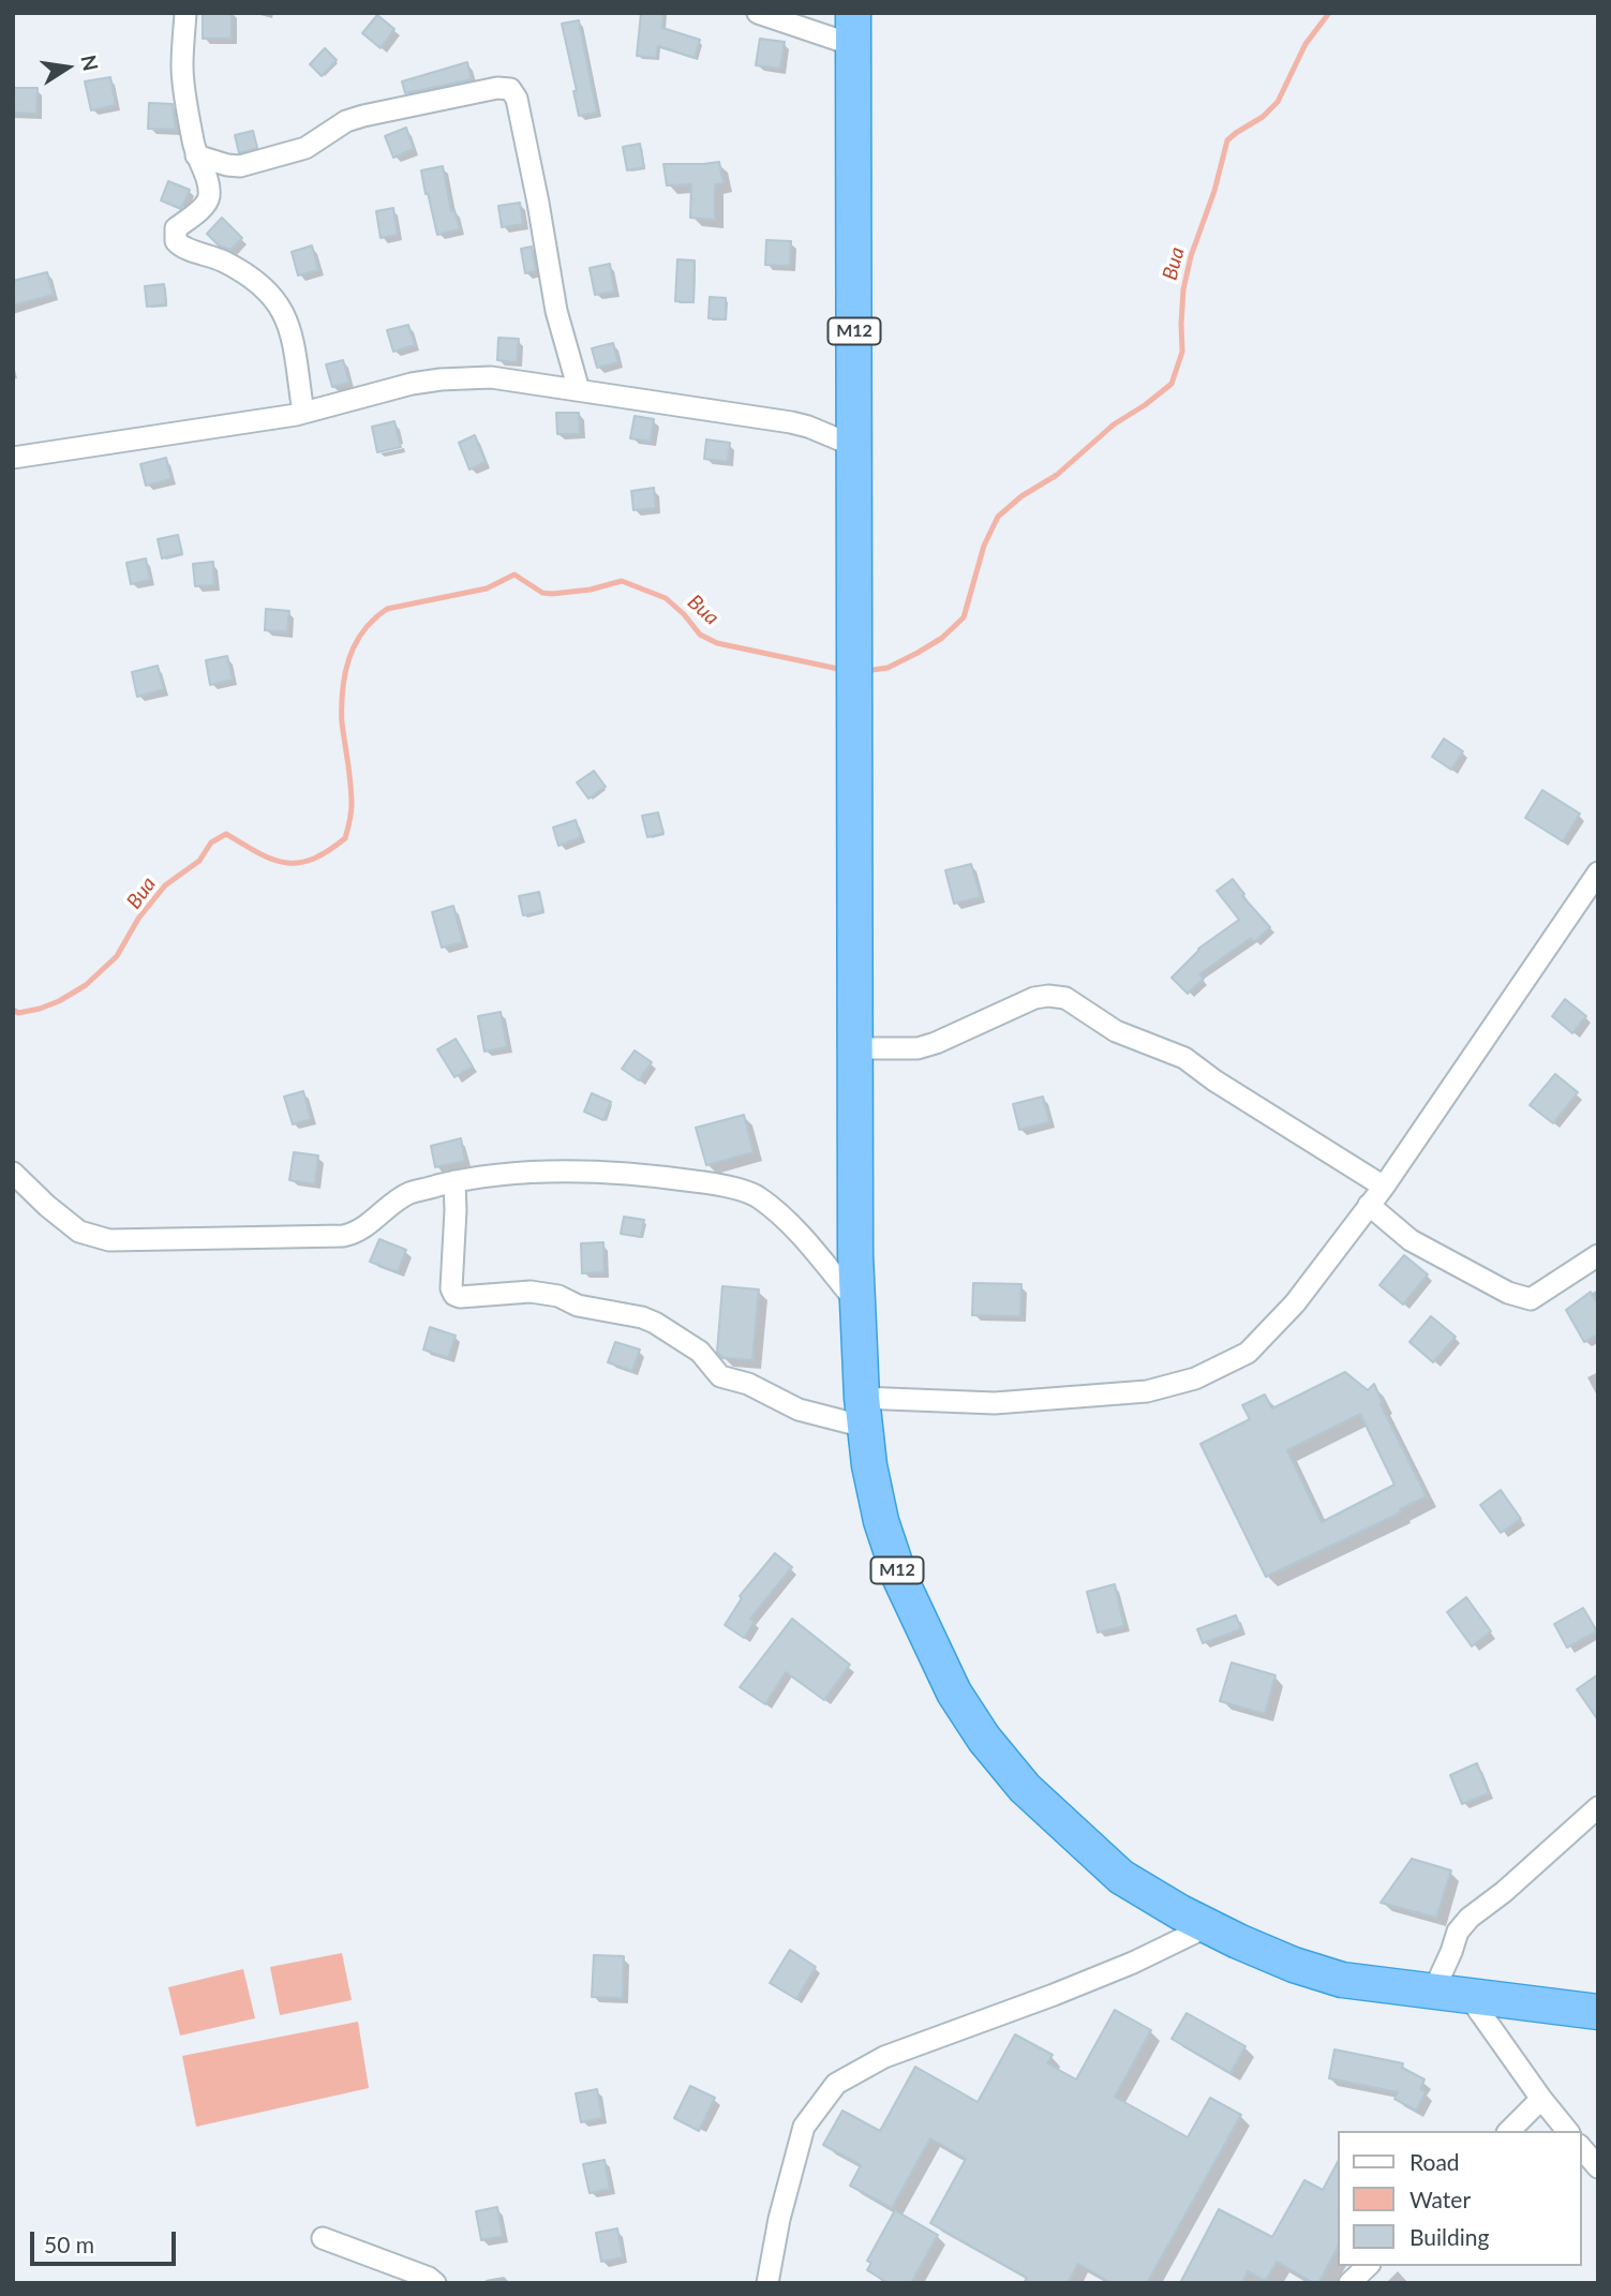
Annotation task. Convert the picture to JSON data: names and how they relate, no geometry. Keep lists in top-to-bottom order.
{
  "streets": {
    "highway": ["M12"]
  },
  "water": ["Bua"],
  "legend": ["Road", "Water", "Building"],
  "scale_bar": "50 m",
  "north": "right"
}
